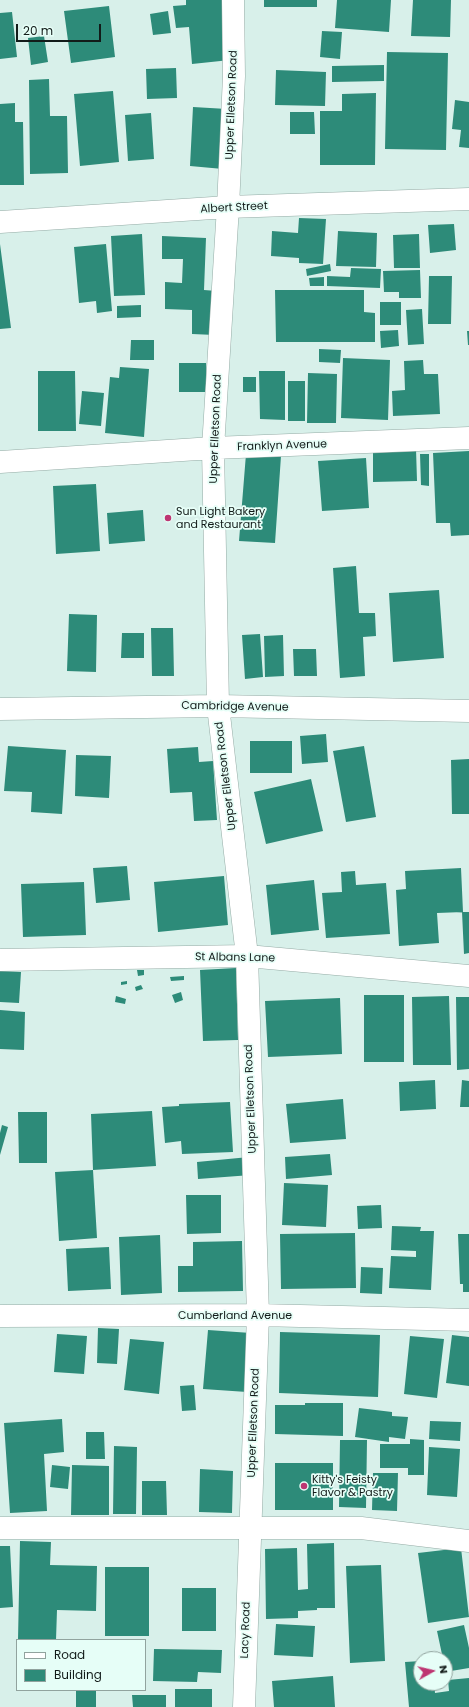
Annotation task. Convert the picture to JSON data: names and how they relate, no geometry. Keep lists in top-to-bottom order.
{
  "streets": {
    "street": [
      "Upper Elletson Road",
      "Albert Street",
      "Franklyn Avenue",
      "Cambridge Avenue",
      "St Albans Lane",
      "Cumberland Avenue",
      "Lacy Road"
    ]
  },
  "crossings": [
    ["Upper Elletson Road", "Albert Street"],
    ["Upper Elletson Road", "Franklyn Avenue"],
    ["Upper Elletson Road", "Cambridge Avenue"],
    ["Upper Elletson Road", "St Albans Lane"],
    ["Upper Elletson Road", "Cumberland Avenue"],
    ["Upper Elletson Road", "Lacy Road"]
  ],
  "places": ["Sun Light Bakery and Restaurant", "Kitty's Feisty Flavor & Pastry"],
  "legend": ["Road", "Building"],
  "scale_bar": "20 m",
  "north": "right"
}
